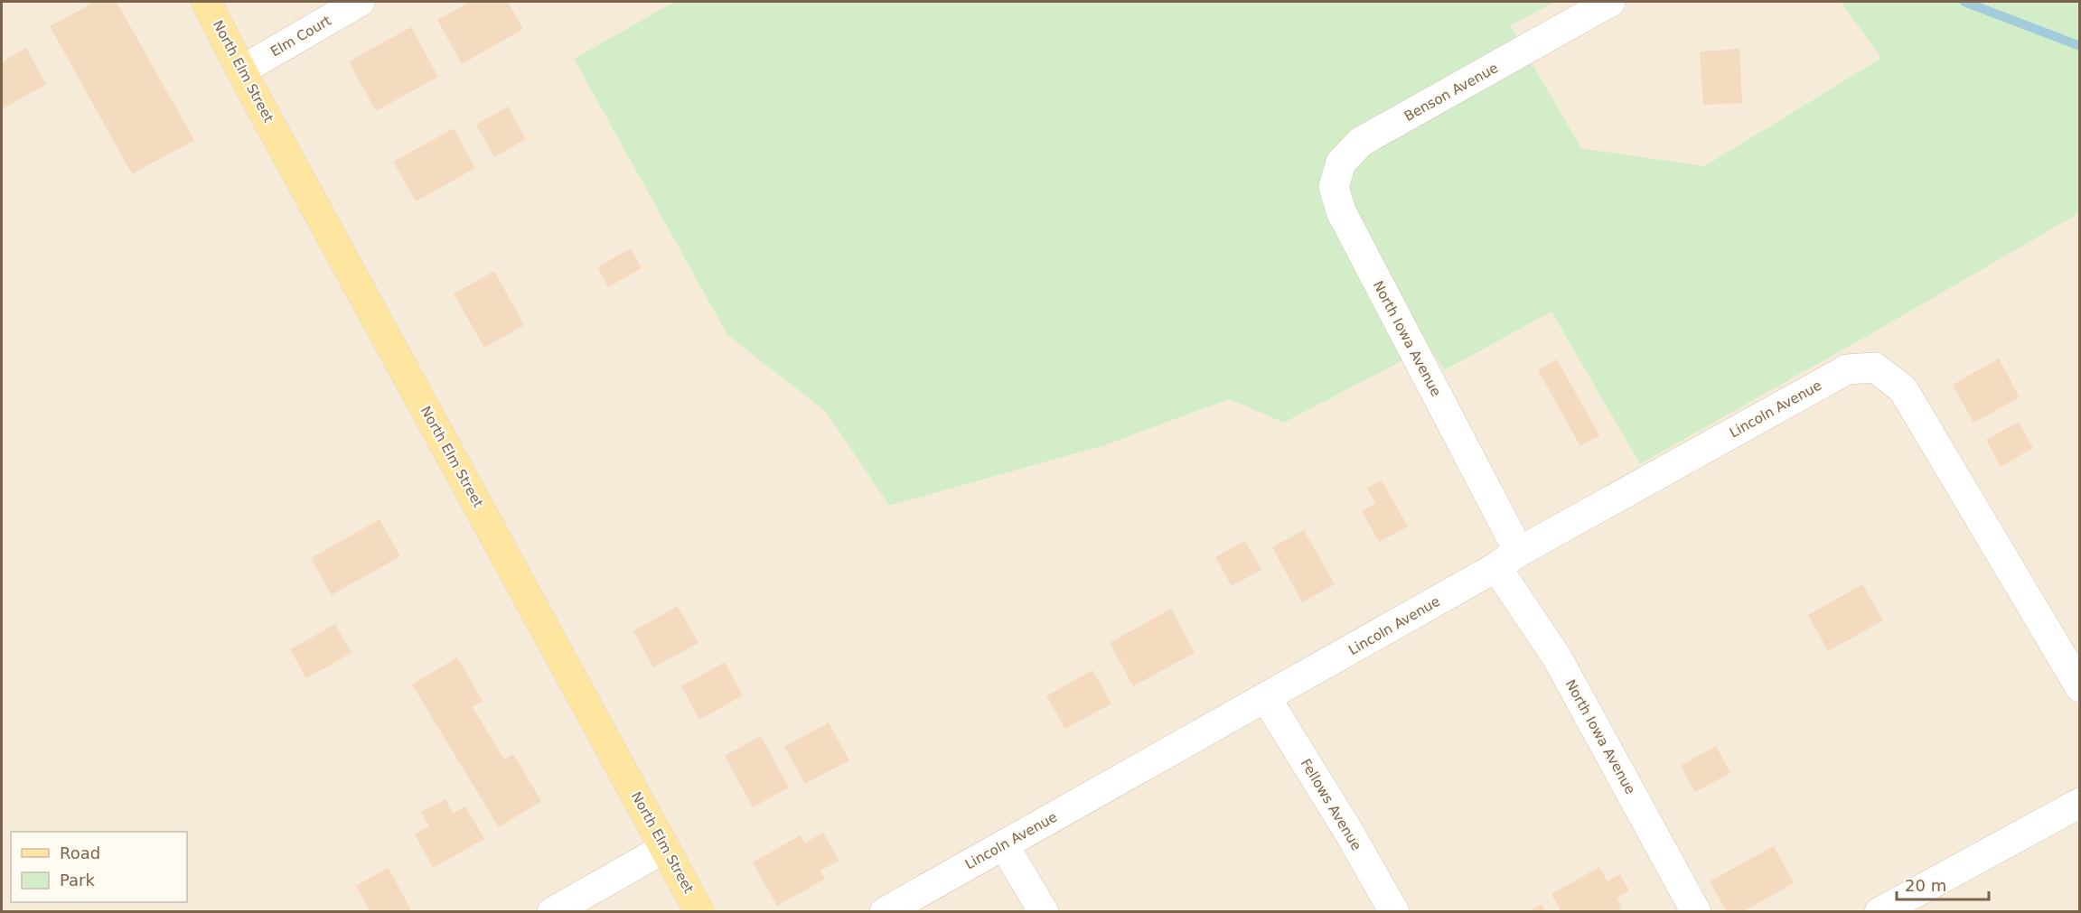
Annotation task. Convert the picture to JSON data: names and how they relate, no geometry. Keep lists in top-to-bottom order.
{
  "streets": {
    "main road": ["North Elm Street"],
    "street": [
      "Elm Court",
      "Benson Avenue",
      "North Iowa Avenue",
      "Lincoln Avenue",
      "Fellows Avenue"
    ]
  },
  "crossings": [
    ["Elm Court", "North Elm Street"],
    ["Benson Avenue", "North Iowa Avenue"],
    ["North Iowa Avenue", "Lincoln Avenue"],
    ["Lincoln Avenue", "Fellows Avenue"]
  ],
  "legend": ["Road", "Park"],
  "scale_bar": "20 m"
}
